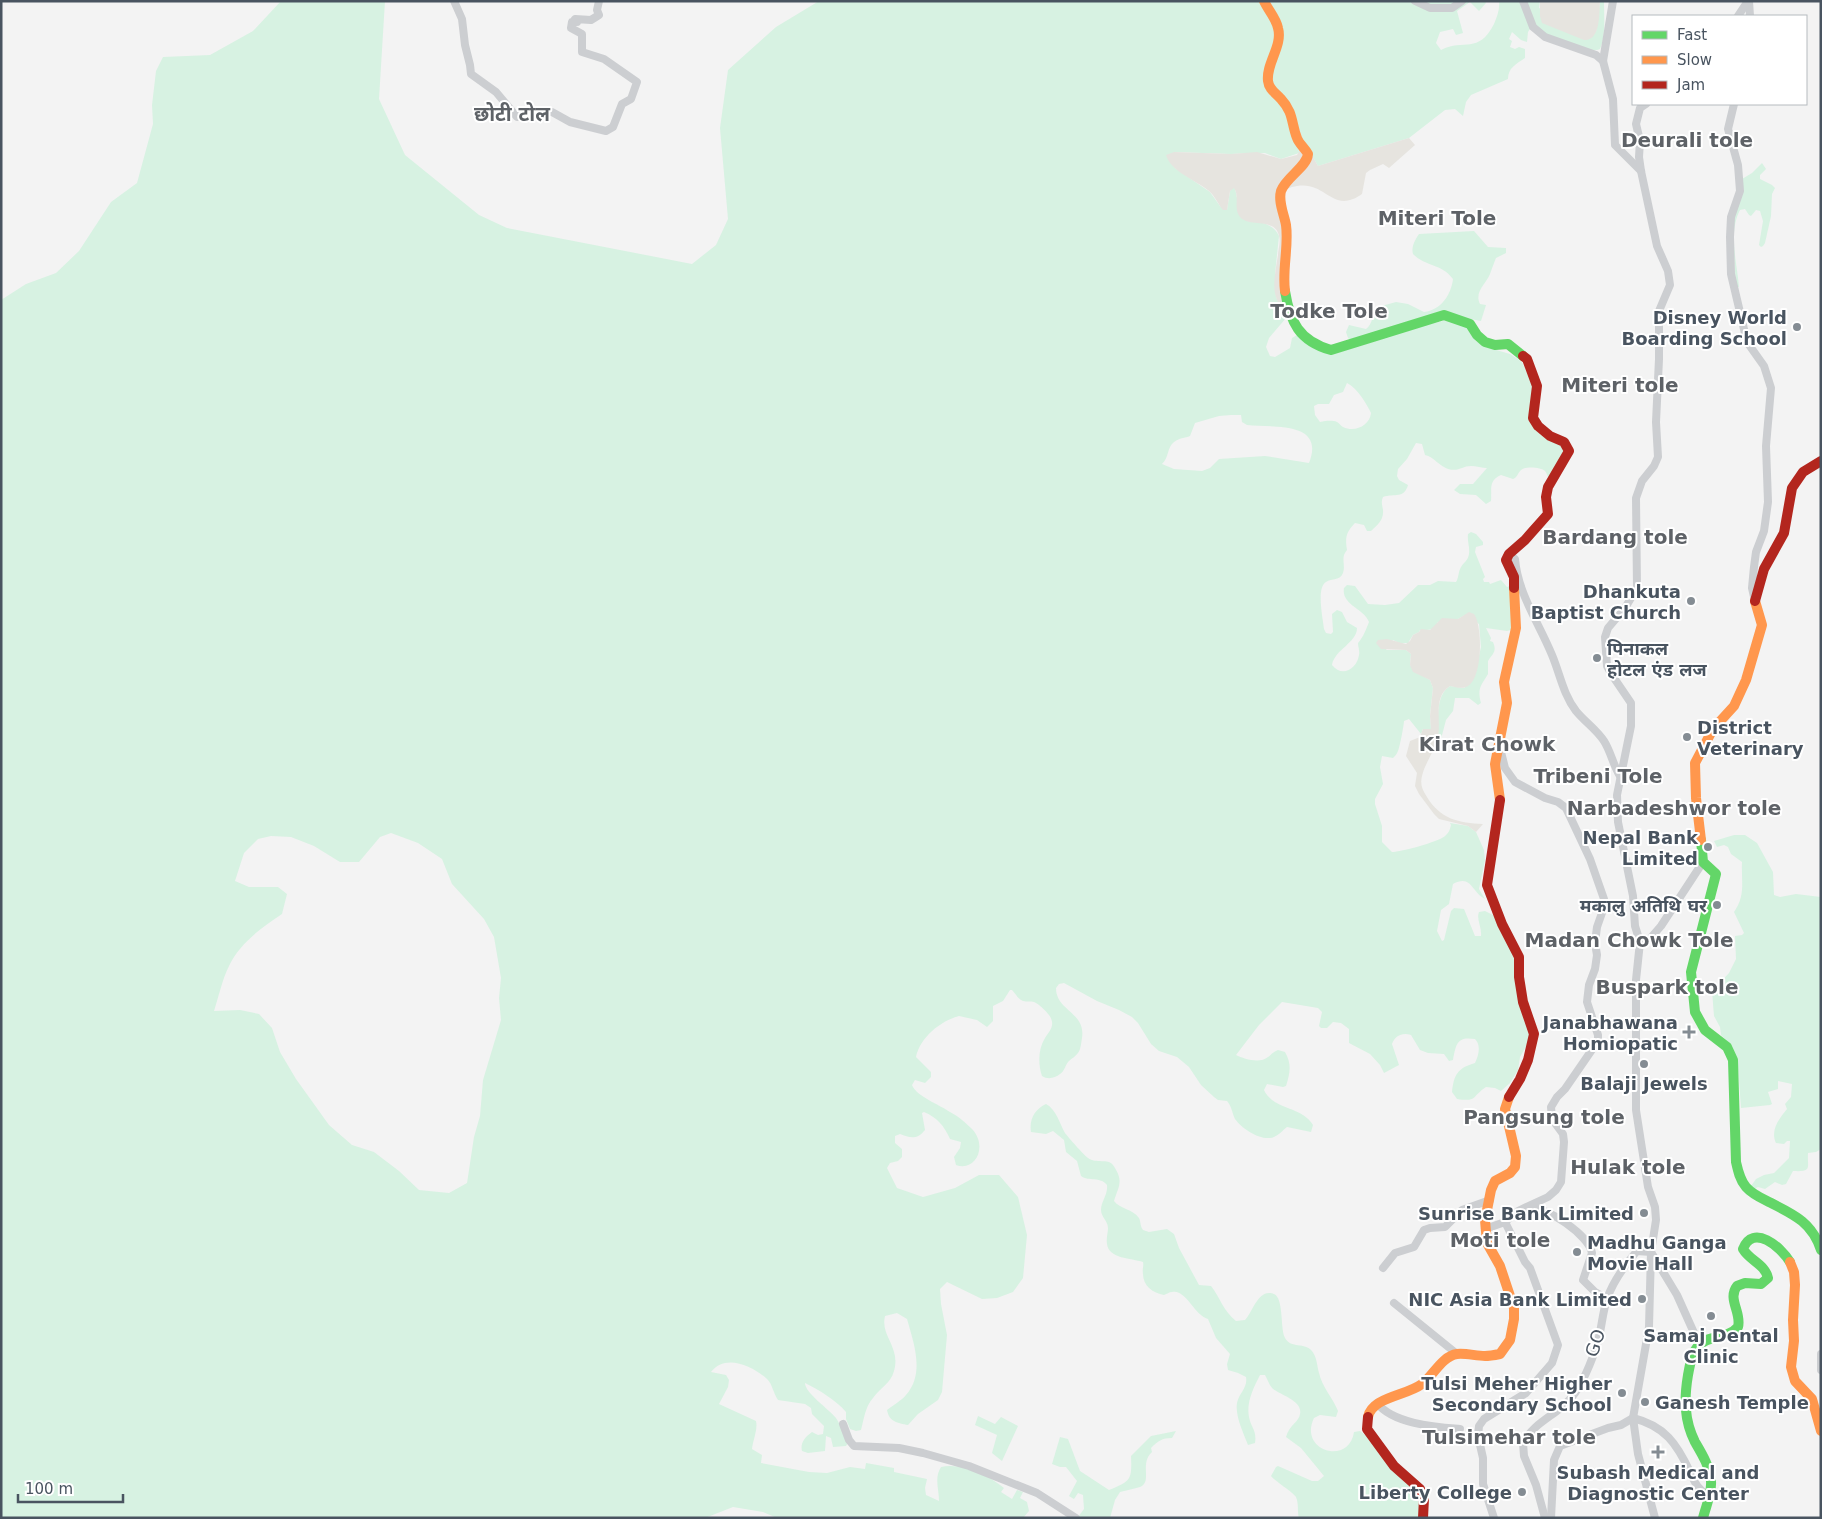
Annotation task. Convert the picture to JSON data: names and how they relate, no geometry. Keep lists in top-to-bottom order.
{
  "streets": {
    "street": ["GO"]
  },
  "districts": [
    "छोटी टोल",
    "Deurali tole",
    "Miteri Tole",
    "Todke Tole",
    "Miteri tole",
    "Bardang tole",
    "Kirat Chowk",
    "Tribeni Tole",
    "Narbadeshwor tole",
    "Madan Chowk Tole",
    "Buspark tole",
    "Pangsung tole",
    "Hulak tole",
    "Moti tole",
    "Tulsimehar tole"
  ],
  "places": {
    "other": [
      "Disney World Boarding School",
      "Dhankuta Baptist Church",
      "पिनाकल होटल एंड लज",
      "District Veterinary",
      "Nepal Bank Limited",
      "मकालु अतिथि घर",
      "Balaji Jewels",
      "Sunrise Bank Limited",
      "Madhu Ganga Movie Hall",
      "NIC Asia Bank Limited",
      "Samaj Dental Clinic",
      "Tulsi Meher Higher Secondary School",
      "Ganesh Temple",
      "Liberty College"
    ],
    "health": ["Janabhawana Homiopatic", "Subash Medical and Diagnostic Center"]
  },
  "legend": ["Fast", "Slow", "Jam"],
  "scale_bar": "100 m"
}
